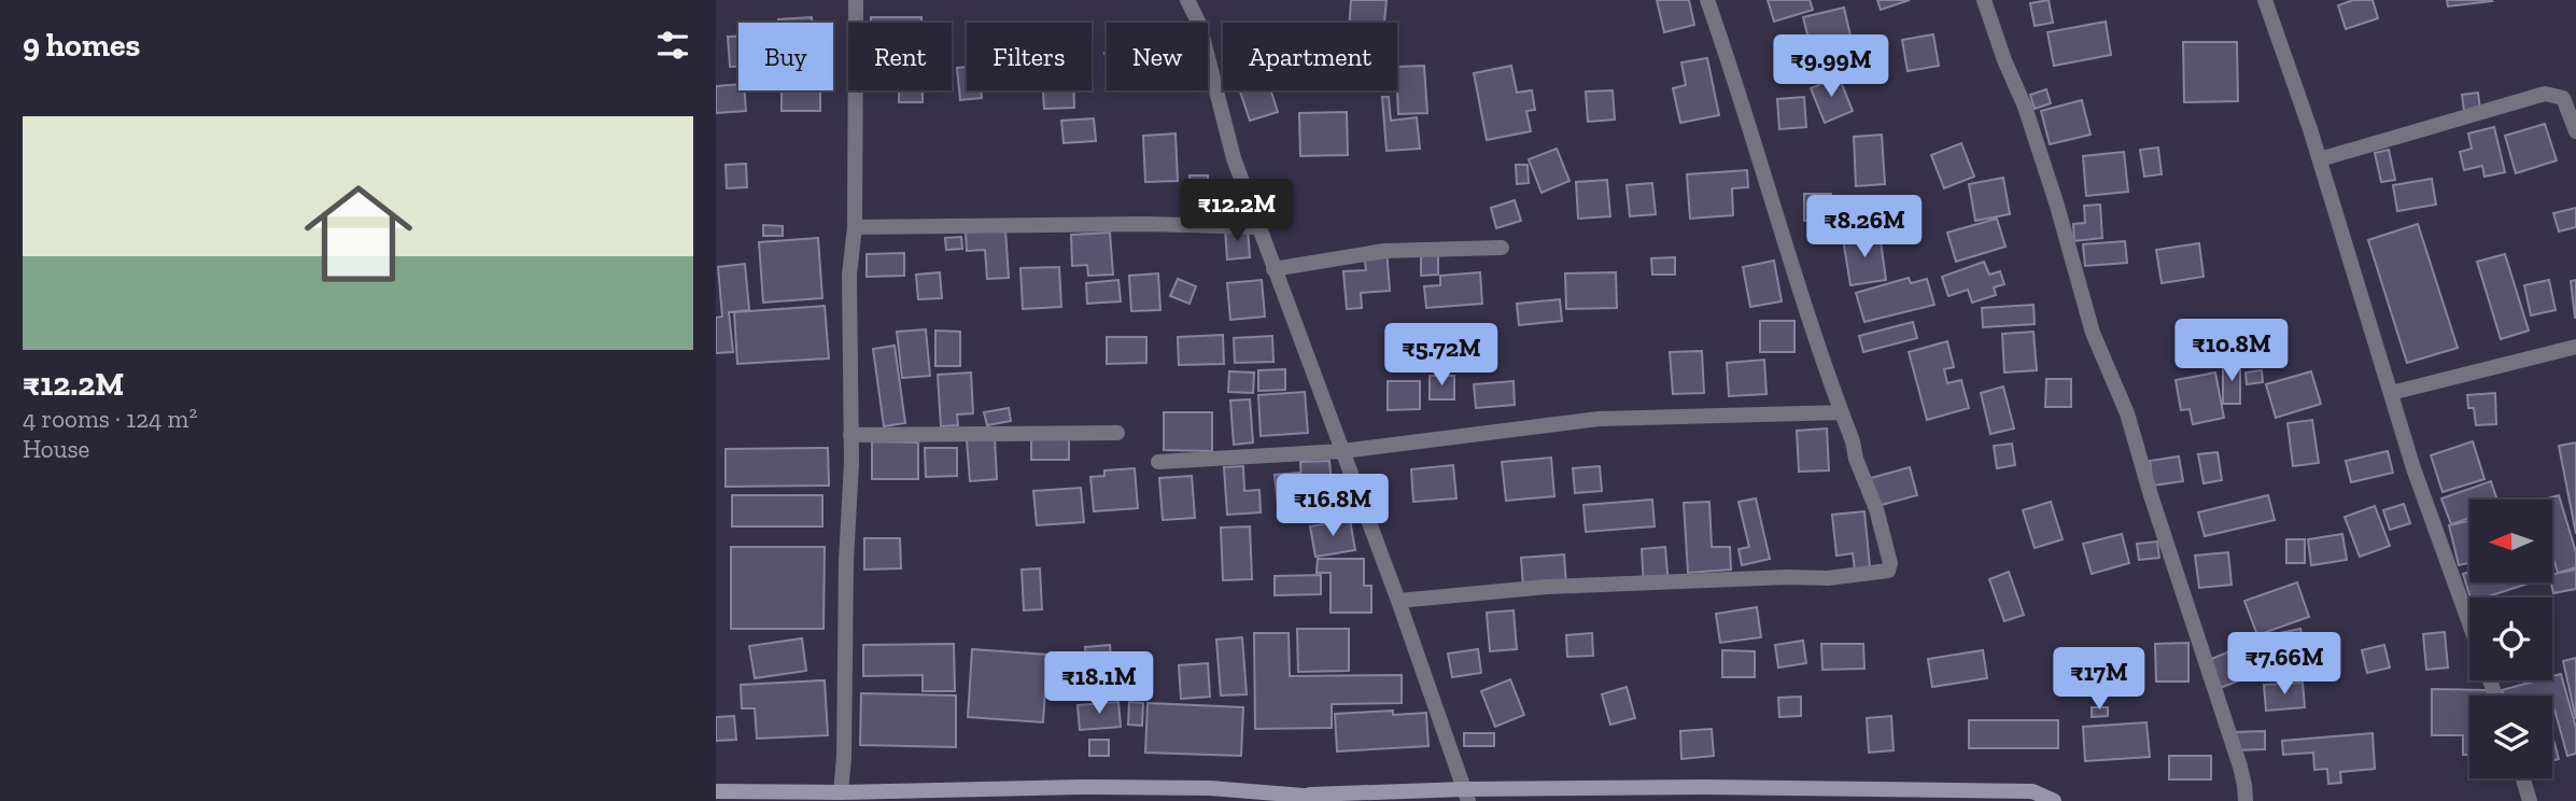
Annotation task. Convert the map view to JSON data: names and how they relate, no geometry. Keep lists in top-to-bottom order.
{
  "north": "left",
  "page": {
    "heading": "9 homes",
    "chip": [
      "Buy",
      "Rent",
      "Filters",
      "New",
      "Apartment"
    ],
    "price": [
      "₹9.99M",
      "₹12.2M",
      "₹8.26M",
      "₹10.8M",
      "₹5.72M",
      "₹16.8M",
      "₹7.66M",
      "₹17M",
      "₹18.1M"
    ],
    "list": [
      {
        "name": "₹12.2M",
        "note": "4 rooms · 124 m² · House"
      }
    ]
  }
}
